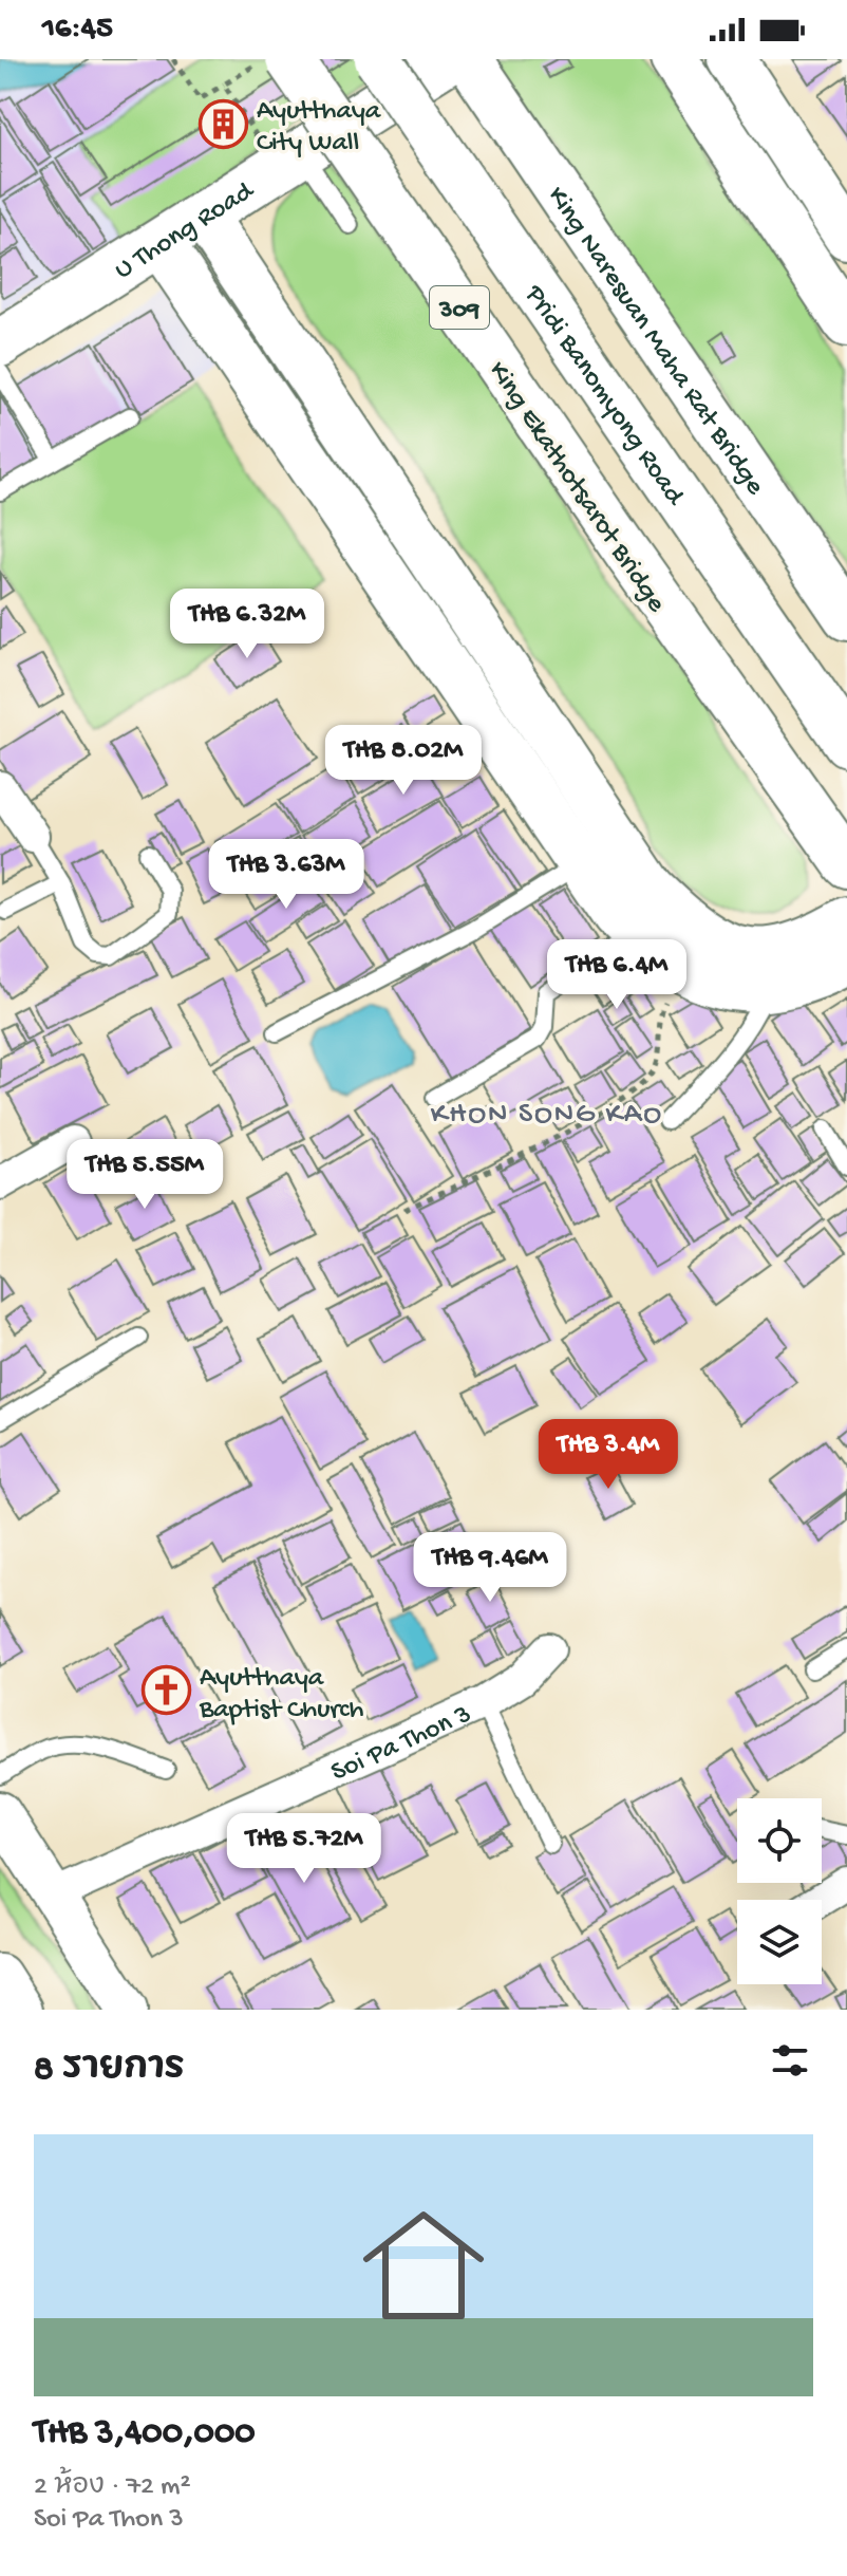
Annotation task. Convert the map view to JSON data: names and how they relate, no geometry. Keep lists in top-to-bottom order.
{
  "streets": {
    "main road": [
      "U Thong Road",
      "309",
      "King Naresuan Maha Rat Bridge",
      "Pridi Banomyong Road",
      "King Ekathotsarot Bridge"
    ],
    "street": ["Soi Pa Thon 3"]
  },
  "districts": ["KHON SONG KAO"],
  "places": {
    "building": ["Ayutthaya City Wall"],
    "church": ["Ayutthaya Baptist Church"]
  },
  "page": {
    "status": "16:45",
    "price": [
      "THB 6.32M",
      "THB 8.02M",
      "THB 3.63M",
      "THB 6.4M",
      "THB 5.55M",
      "THB 3.4M",
      "THB 9.46M",
      "THB 5.72M"
    ],
    "heading": "8 รายการ",
    "list": [
      {
        "name": "THB 3,400,000",
        "note": "2 ห้อง · 72 m² · Soi Pa Thon 3"
      }
    ]
  }
}
